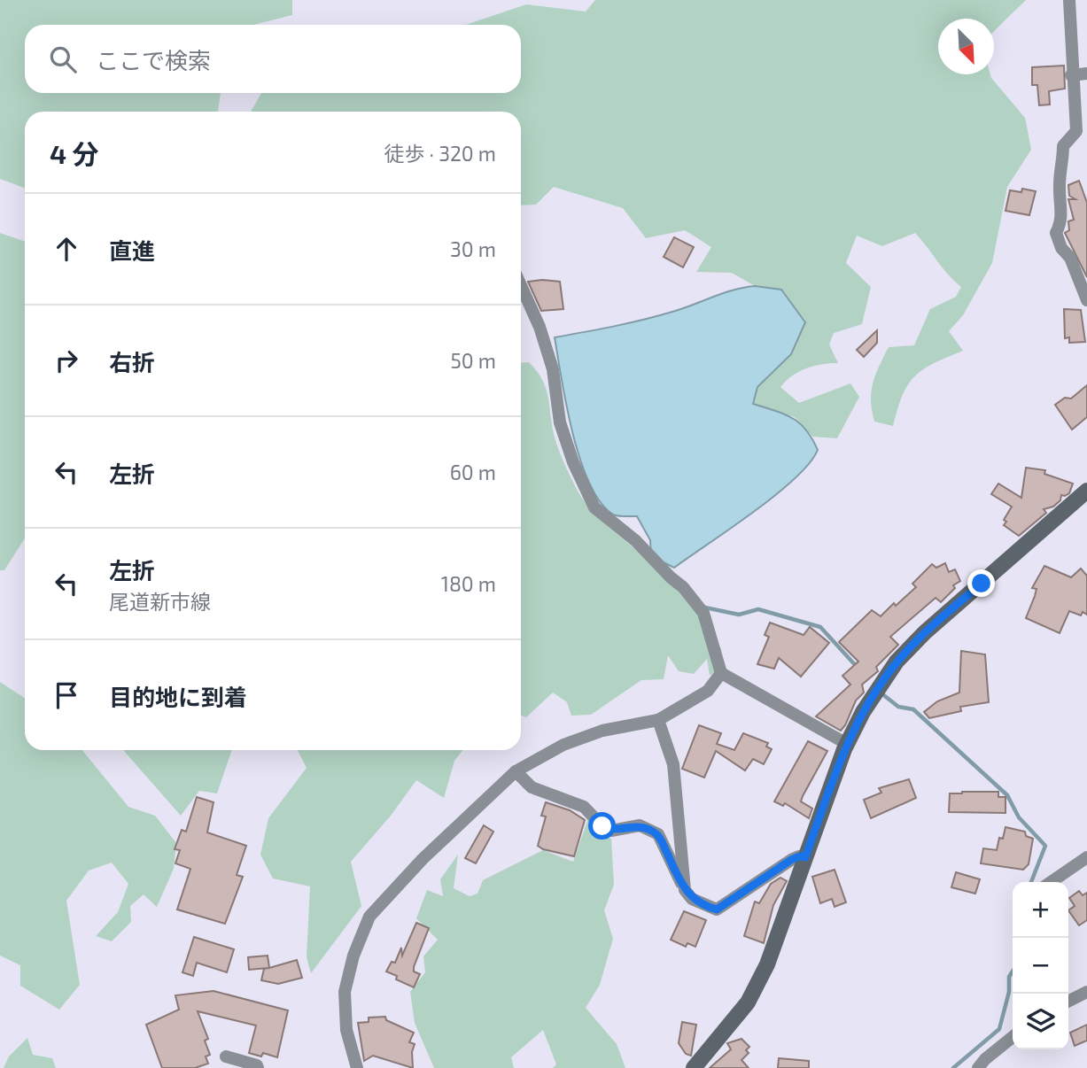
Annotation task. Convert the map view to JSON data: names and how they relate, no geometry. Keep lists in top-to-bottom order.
{
  "north": "bottom right",
  "page": {
    "search": "ここで検索",
    "heading": ["4 分", "徒歩 · 320 m"],
    "list": [
      ["直進", "30 m"],
      ["右折", "50 m"],
      ["左折", "60 m"],
      ["左折", "尾道新市線", "180 m"],
      "目的地に到着"
    ],
    "map_buttons": ["+", "−"]
  }
}
